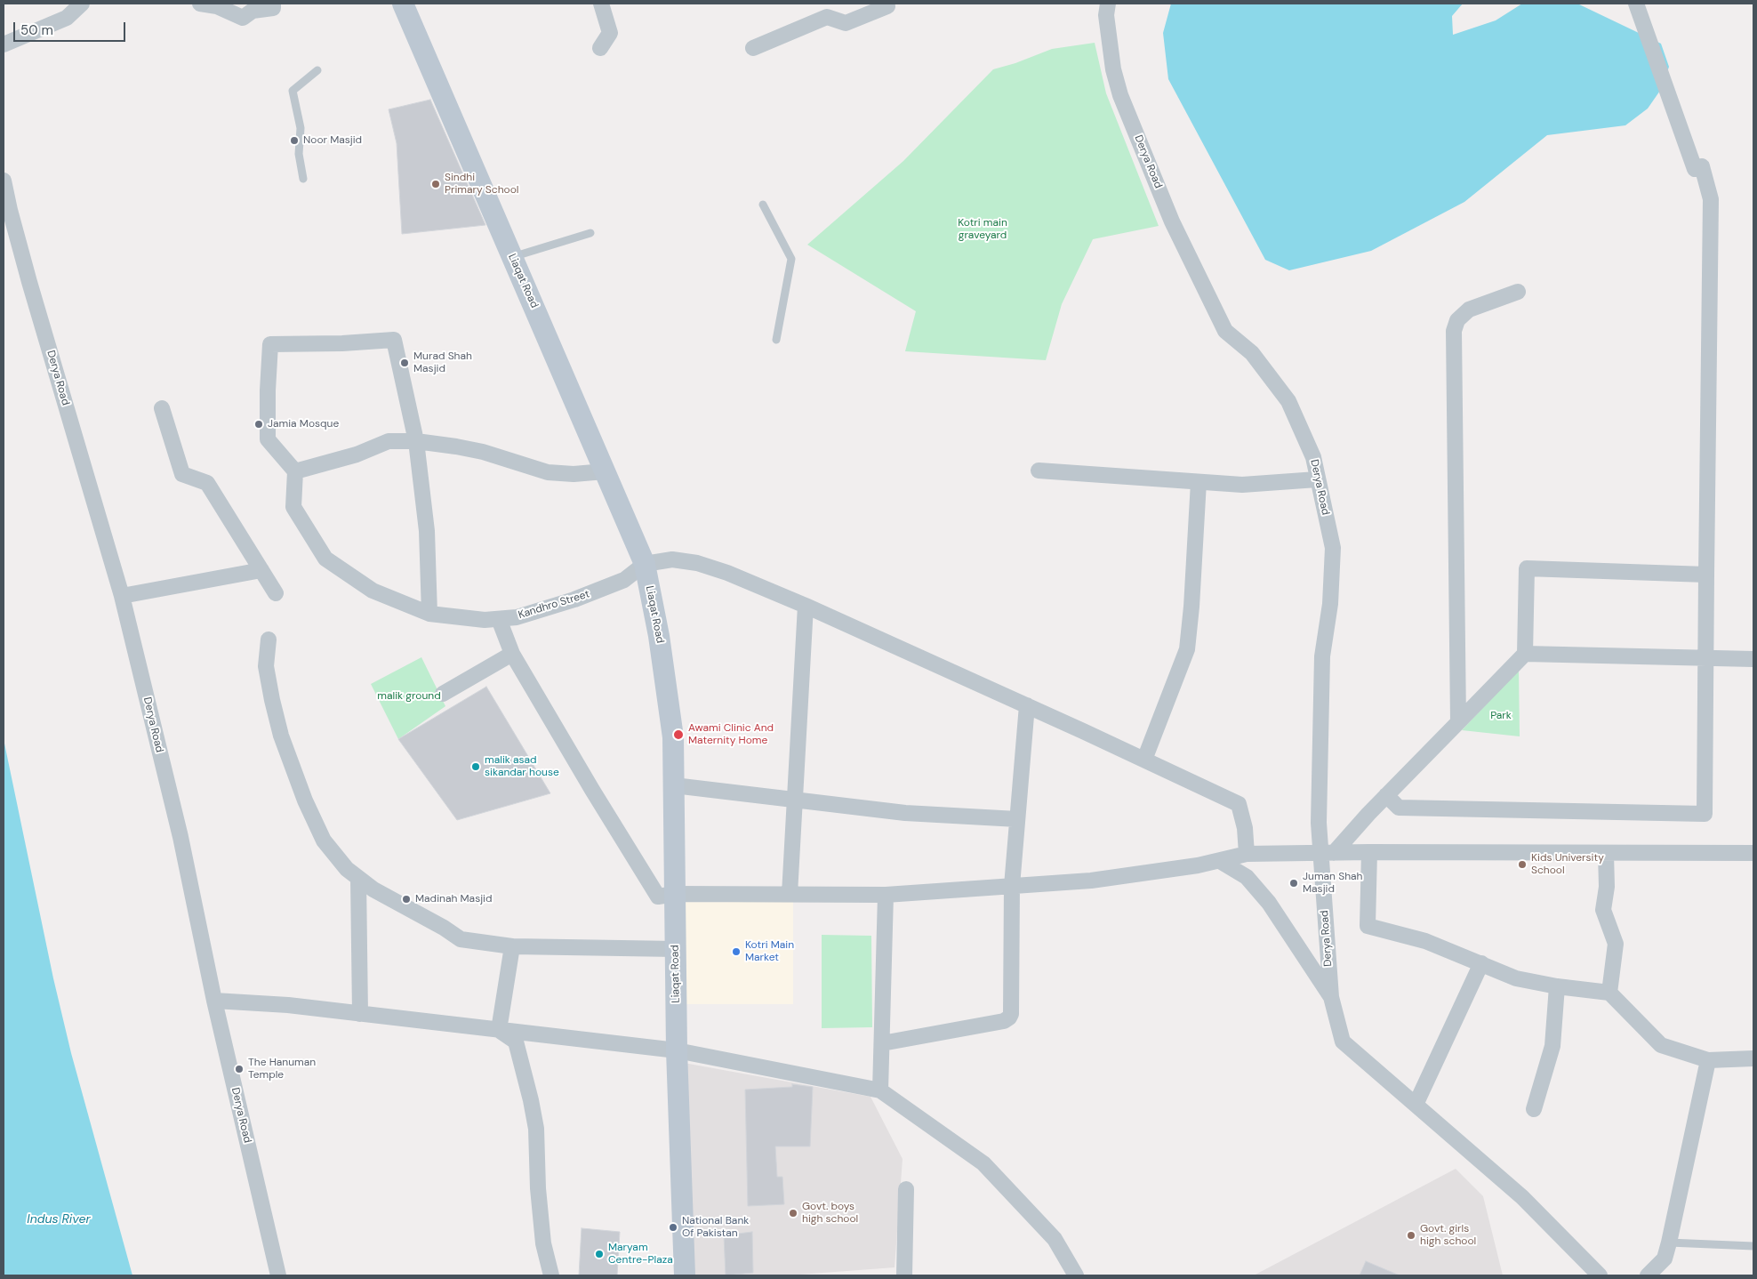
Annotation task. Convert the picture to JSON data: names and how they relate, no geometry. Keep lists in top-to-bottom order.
{
  "streets": {
    "street": ["Derya Road", "Liaqat Road", "Kandhro Street"]
  },
  "crossings": [
    ["Liaqat Road", "Kandhro Street"]
  ],
  "water": ["Indus River"],
  "parks": ["Kotri main graveyard", "malik ground", "Park"],
  "places": [
    "Noor Masjid",
    "Sindhi Primary School",
    "Murad Shah Masjid",
    "Jamia Mosque",
    "Awami Clinic And Maternity Home",
    "malik asad sikandar house",
    "Kids University School",
    "Juman Shah Masjid",
    "Madinah Masjid",
    "Kotri Main Market",
    "The Hanuman Temple",
    "Govt. boys high school",
    "National Bank Of Pakistan",
    "Govt. girls high school",
    "Maryam Centre-Plaza"
  ],
  "scale_bar": "50 m"
}
